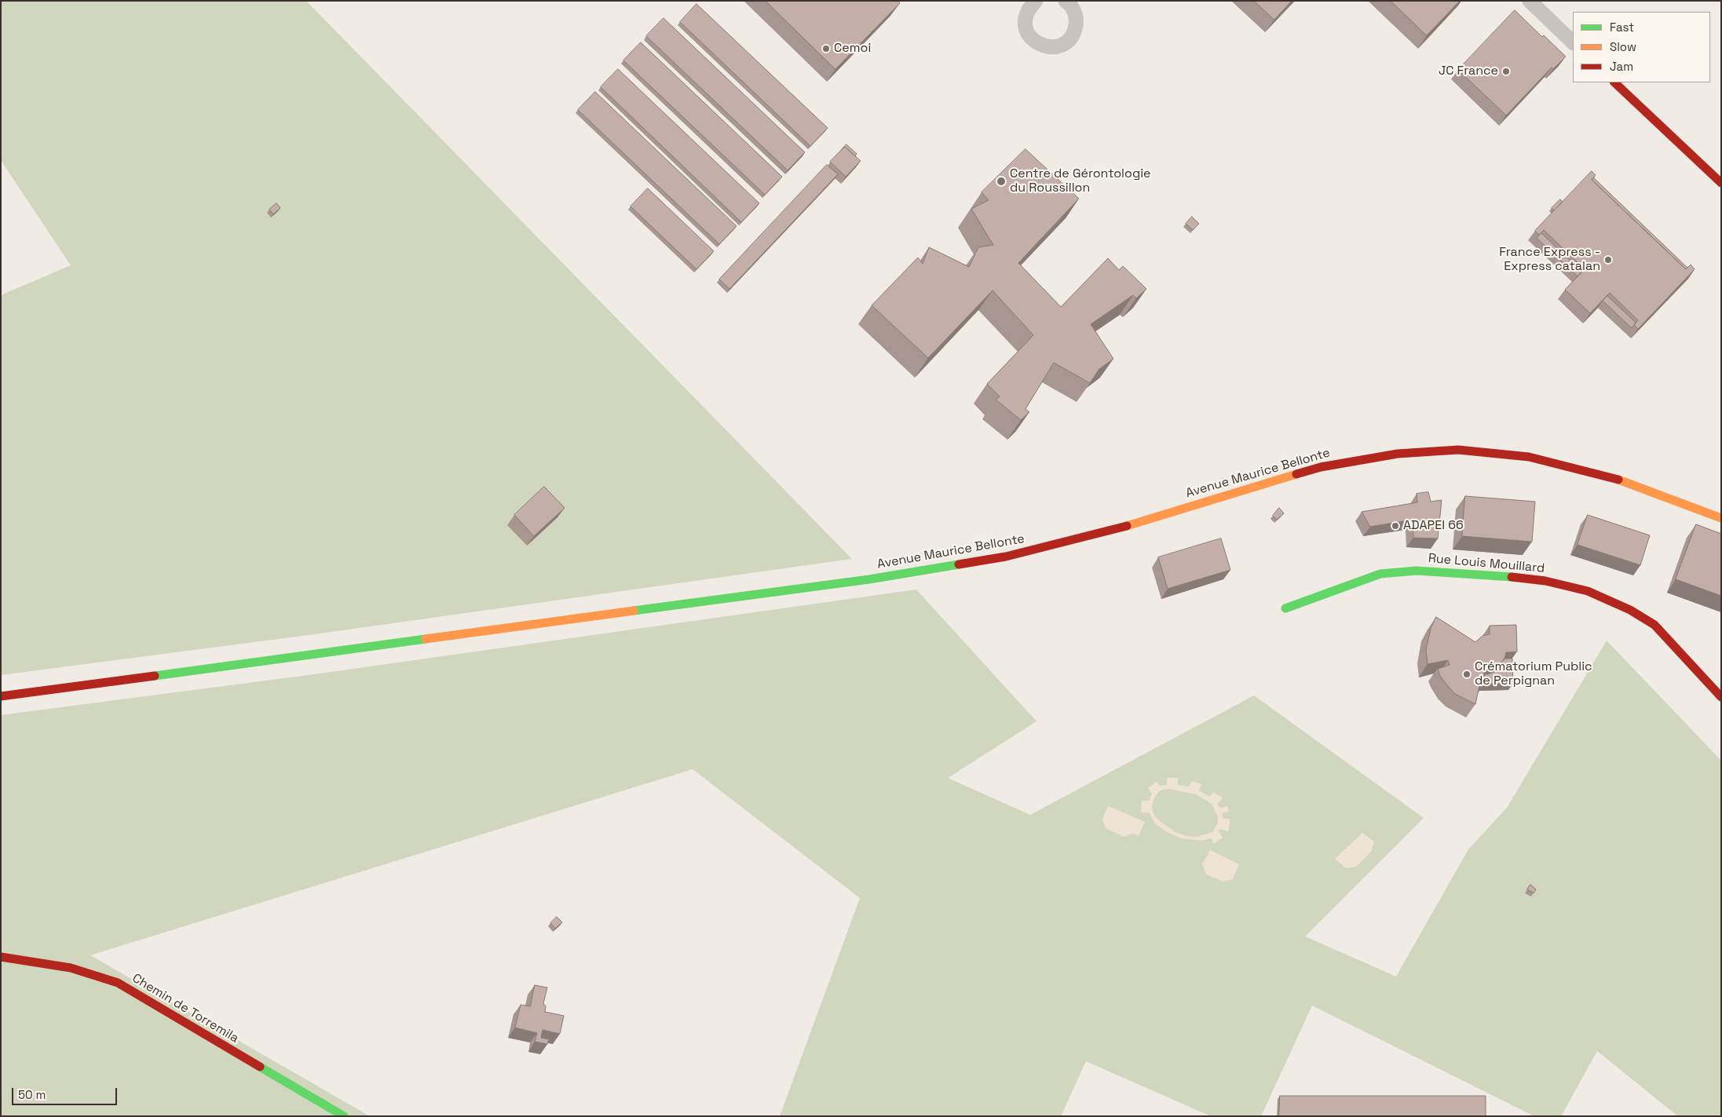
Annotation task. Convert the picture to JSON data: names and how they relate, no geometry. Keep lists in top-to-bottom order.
{
  "streets": {
    "main road": ["Avenue Maurice Bellonte", "Rue Louis Mouillard", "Chemin de Torremila"]
  },
  "places": [
    "Cemoi",
    "JC France",
    "Centre de Gérontologie du Roussillon",
    "France Express - Express catalan",
    "ADAPEI 66",
    "Crématorium Public de Perpignan"
  ],
  "legend": ["Fast", "Slow", "Jam"],
  "scale_bar": "50 m"
}
